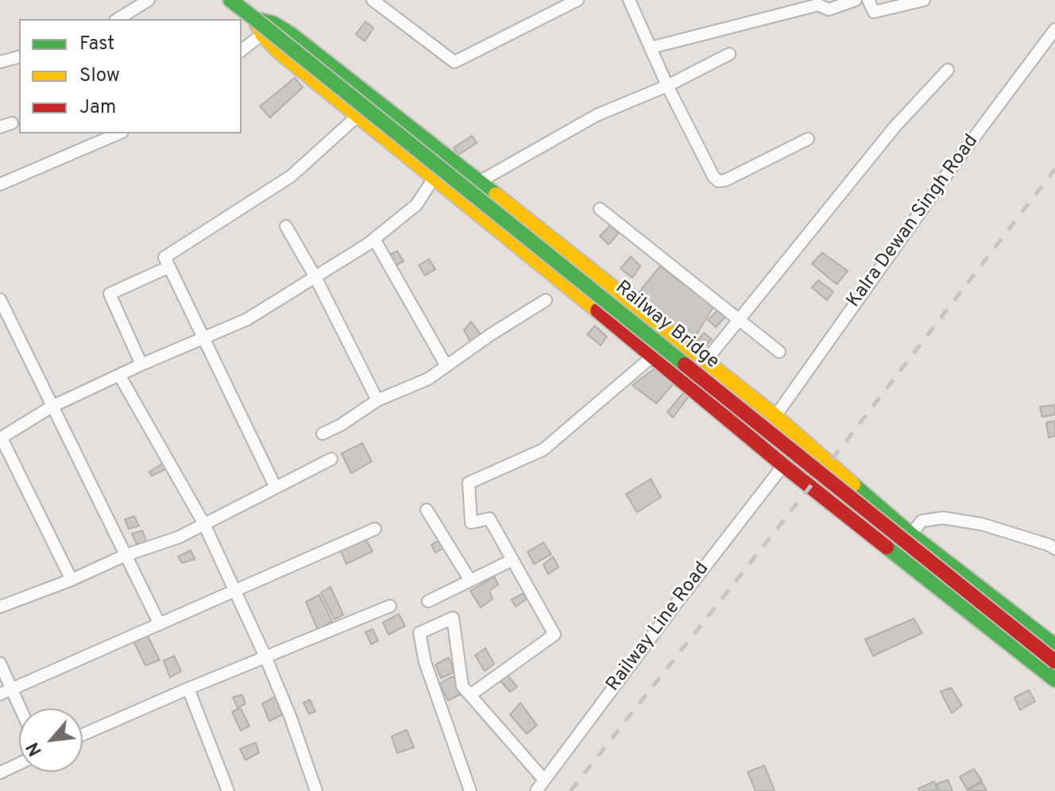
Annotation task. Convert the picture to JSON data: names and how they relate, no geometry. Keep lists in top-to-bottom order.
{
  "streets": {
    "main road": ["Railway Bridge"],
    "street": ["Kalra Dewan Singh Road", "Railway Line Road"]
  },
  "legend": ["Fast", "Slow", "Jam"],
  "north": "bottom left"
}
